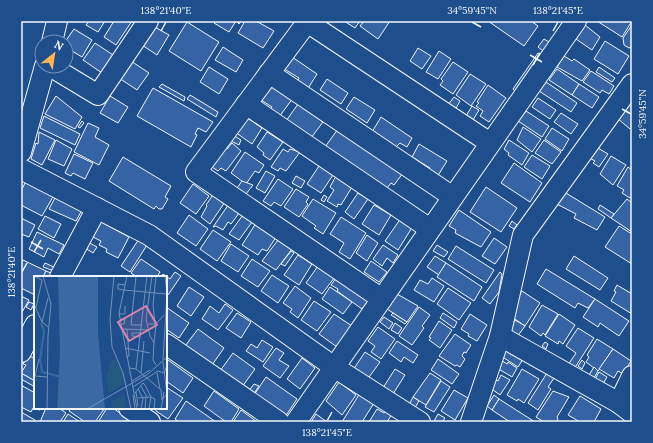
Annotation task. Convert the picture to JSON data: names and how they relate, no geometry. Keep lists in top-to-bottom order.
{
  "north": "top right",
  "coordinates": ["138°21'40\"E", "34°59'45\"N", "138°21'45\"E"]
}
